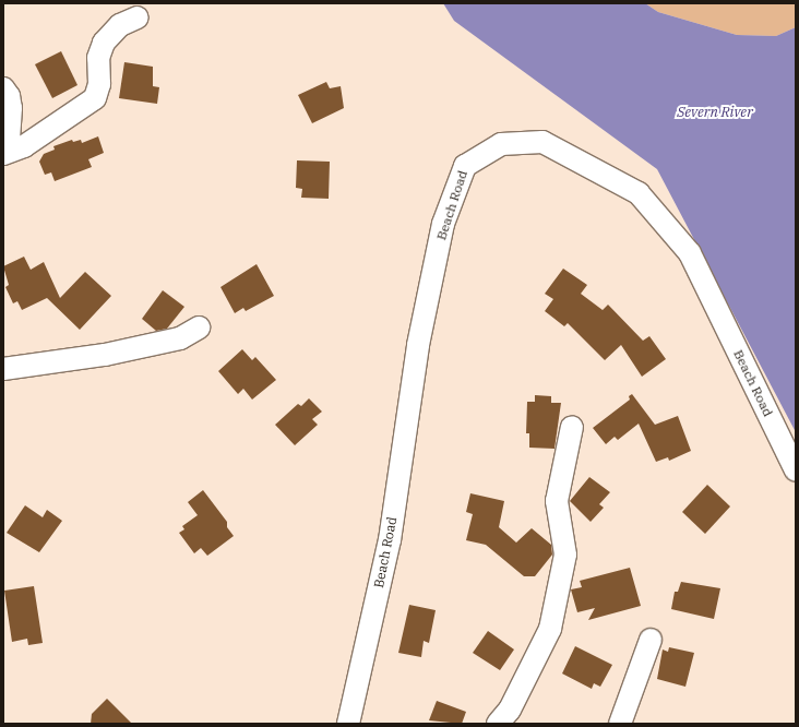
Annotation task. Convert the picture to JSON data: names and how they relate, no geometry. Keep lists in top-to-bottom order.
{
  "streets": {
    "street": ["Beach Road"]
  },
  "water": ["Severn River"]
}
